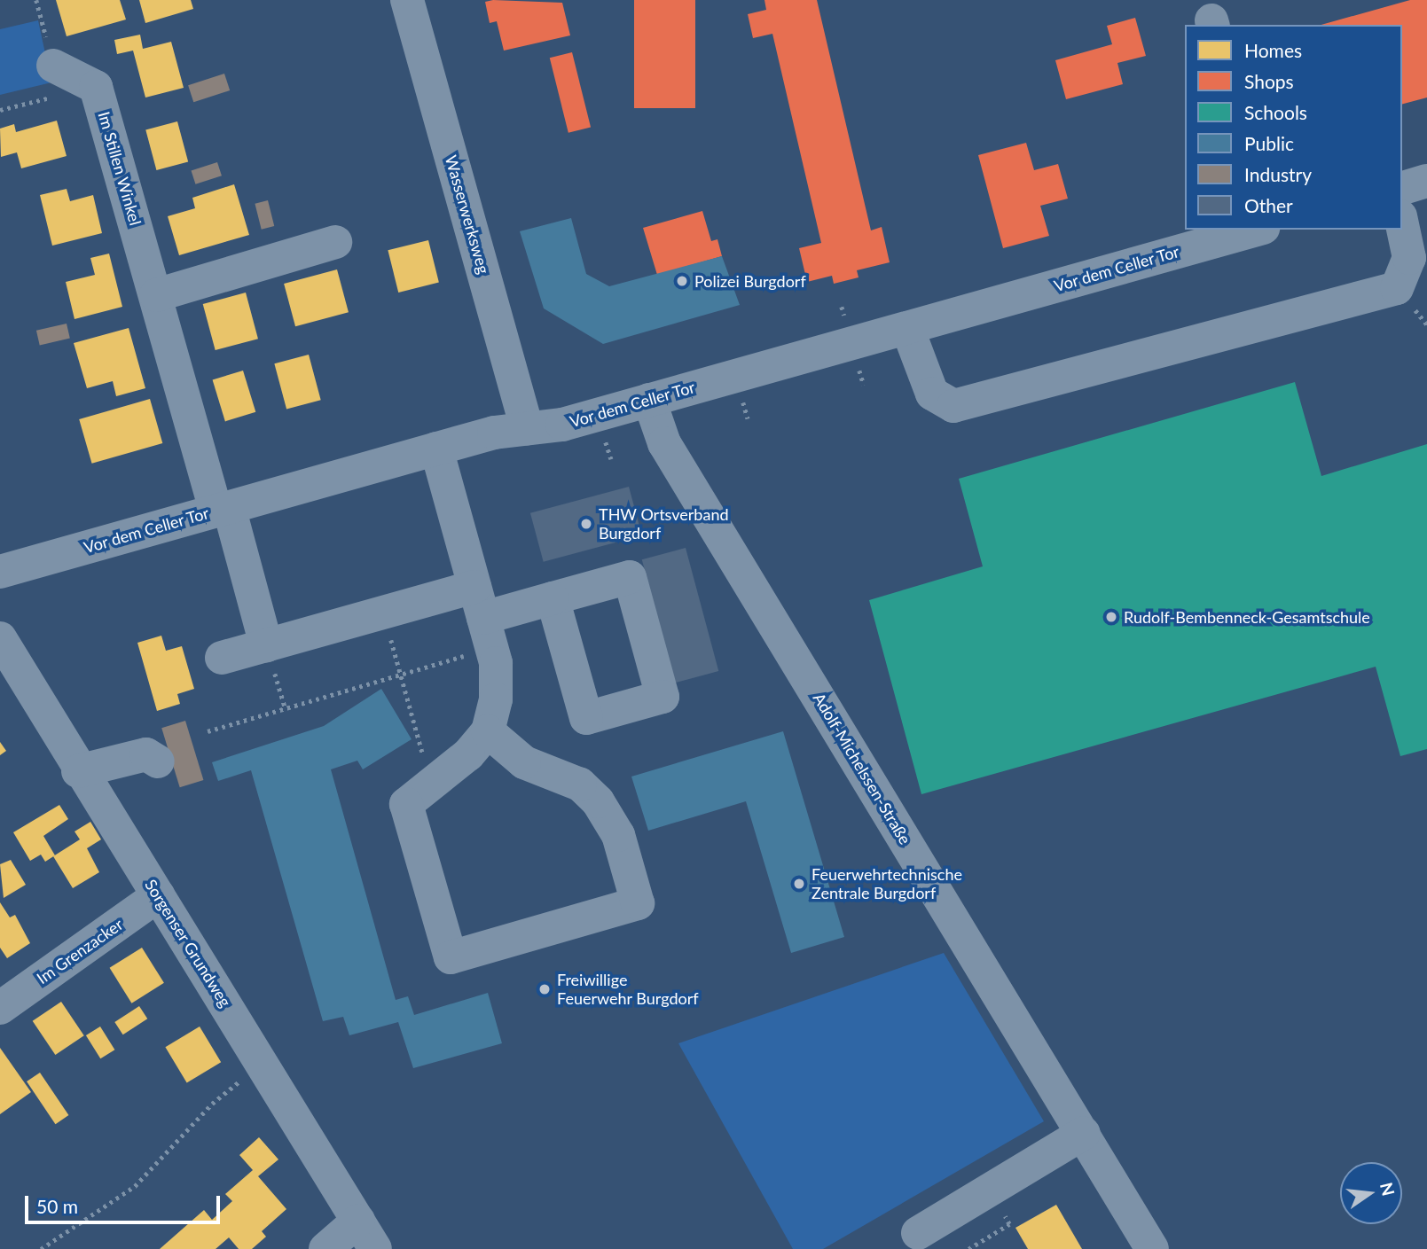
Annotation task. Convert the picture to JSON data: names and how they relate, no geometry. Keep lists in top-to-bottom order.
{
  "streets": {
    "street": [
      "Im Stillen Winkel",
      "Wasserwerksweg",
      "Vor dem Celler Tor",
      "Adolf-Michelssen-Straße",
      "Sorgenser Grundweg",
      "Im Grenzacker"
    ]
  },
  "crossings": [
    ["Im Stillen Winkel", "Vor dem Celler Tor"],
    ["Wasserwerksweg", "Vor dem Celler Tor"],
    ["Vor dem Celler Tor", "Adolf-Michelssen-Straße"],
    ["Sorgenser Grundweg", "Im Grenzacker"]
  ],
  "places": [
    "Polizei Burgdorf",
    "THW Ortsverband Burgdorf",
    "Rudolf-Bembenneck-Gesamtschule",
    "Feuerwehrtechnische Zentrale Burgdorf",
    "Freiwillige Feuerwehr Burgdorf"
  ],
  "legend": [
    "Homes",
    "Shops",
    "Schools",
    "Public",
    "Industry",
    "Other"
  ],
  "scale_bar": "50 m",
  "north": "right"
}
